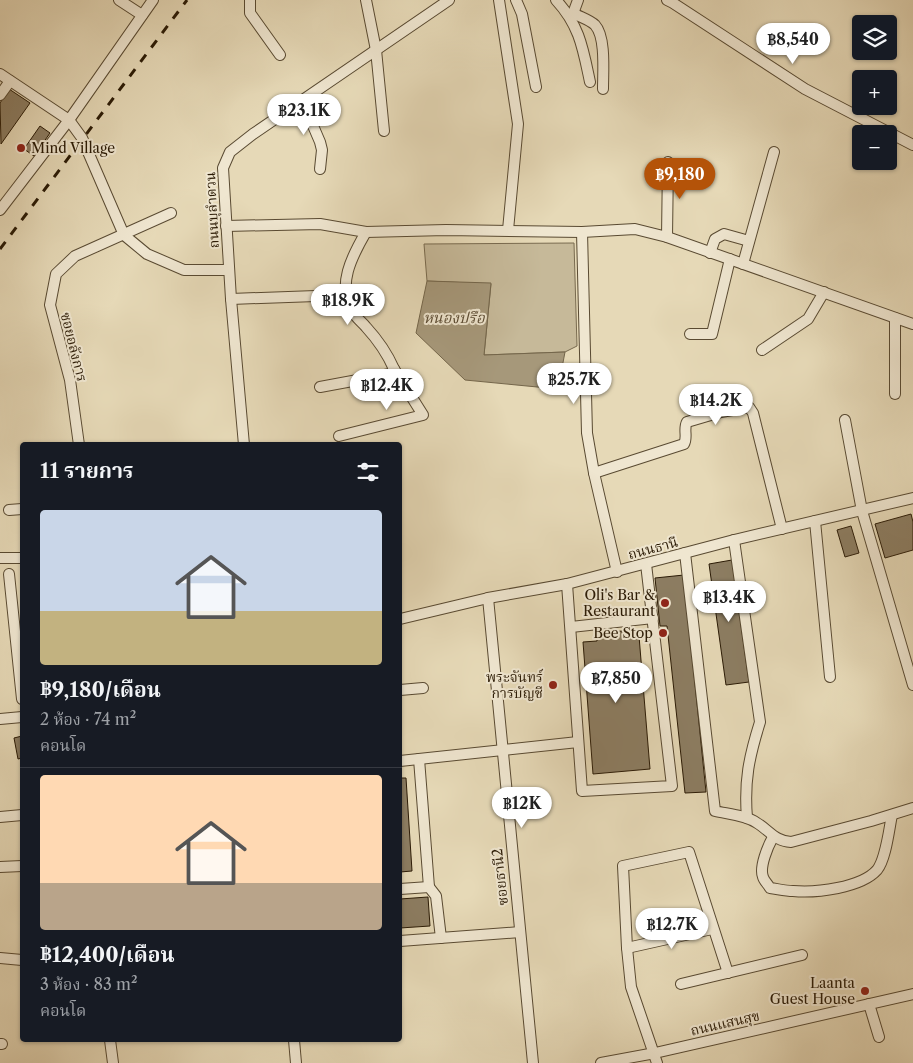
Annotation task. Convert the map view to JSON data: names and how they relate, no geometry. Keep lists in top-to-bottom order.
{
  "streets": {
    "street": [
      "ถนนบุลำดวน",
      "ซอยอลังการ",
      "ถนนธานี",
      "ซอยธานี2",
      "ถนนแสนสุข"
    ]
  },
  "crossings": [
    ["ถนนธานี", "ซอยธานี2"]
  ],
  "water": ["หนองปรือ"],
  "places": [
    "Mind Village",
    "Oli's Bar & Restaurant",
    "Bee Stop",
    "พระจันทร์ การบัญชี",
    "Laanta Guest House"
  ],
  "page": {
    "map_buttons": ["+", "−"],
    "price": [
      "฿8,540",
      "฿23.1K",
      "฿9,180",
      "฿18.9K",
      "฿25.7K",
      "฿12.4K",
      "฿14.2K",
      "฿13.4K",
      "฿7,850",
      "฿12K",
      "฿12.7K"
    ],
    "heading": "11 รายการ",
    "list": [
      {
        "name": "฿9,180/เดือน",
        "note": "2 ห้อง · 74 m² · คอนโด"
      },
      {
        "name": "฿12,400/เดือน",
        "note": "3 ห้อง · 83 m² · คอนโด"
      }
    ]
  }
}
